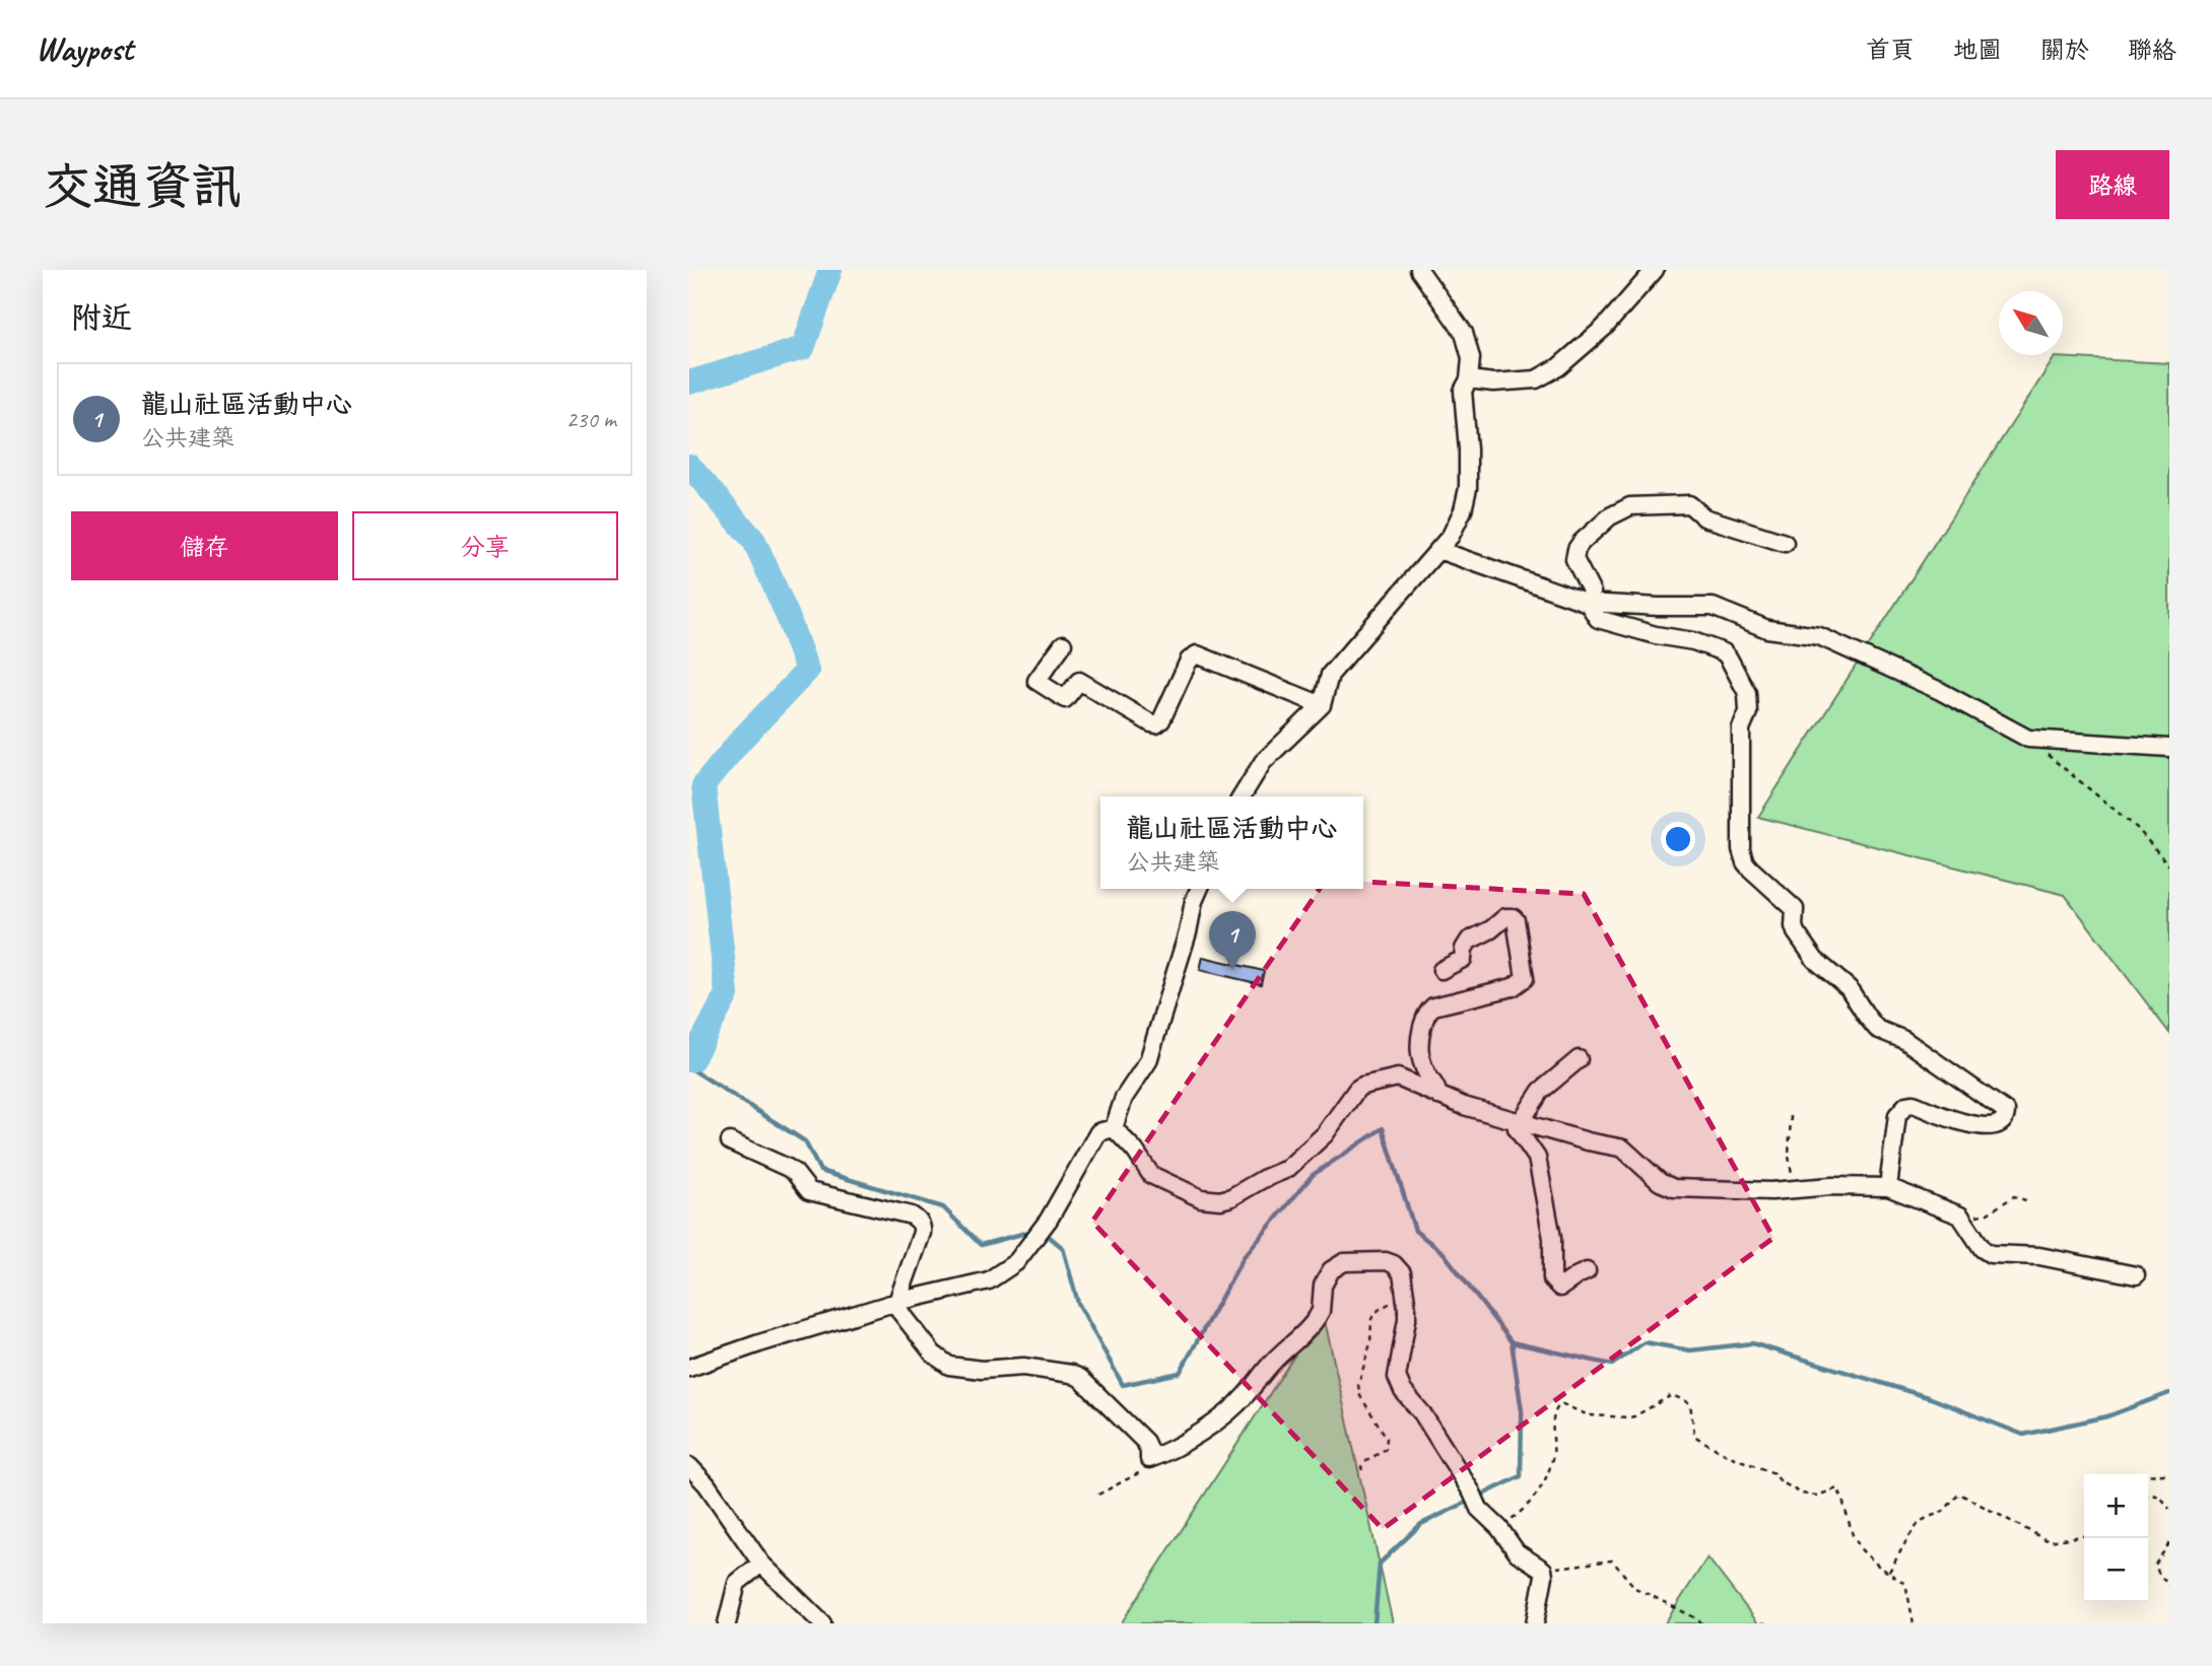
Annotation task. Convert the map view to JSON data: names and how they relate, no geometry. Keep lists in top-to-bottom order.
{
  "north": "top left",
  "page": {
    "header": "Waypost",
    "nav": [
      "首頁",
      "地圖",
      "關於",
      "聯絡"
    ],
    "buttons": [
      "路線",
      ["儲存", "分享"]
    ],
    "title": "交通資訊",
    "heading": "附近",
    "list": [
      {
        "mark": "1",
        "name": "龍山社區活動中心",
        "note": "公共建築",
        "value": "230 m"
      }
    ],
    "popup": ["龍山社區活動中心", "公共建築"],
    "pins": "1",
    "map_buttons": ["+", "−"]
  }
}
